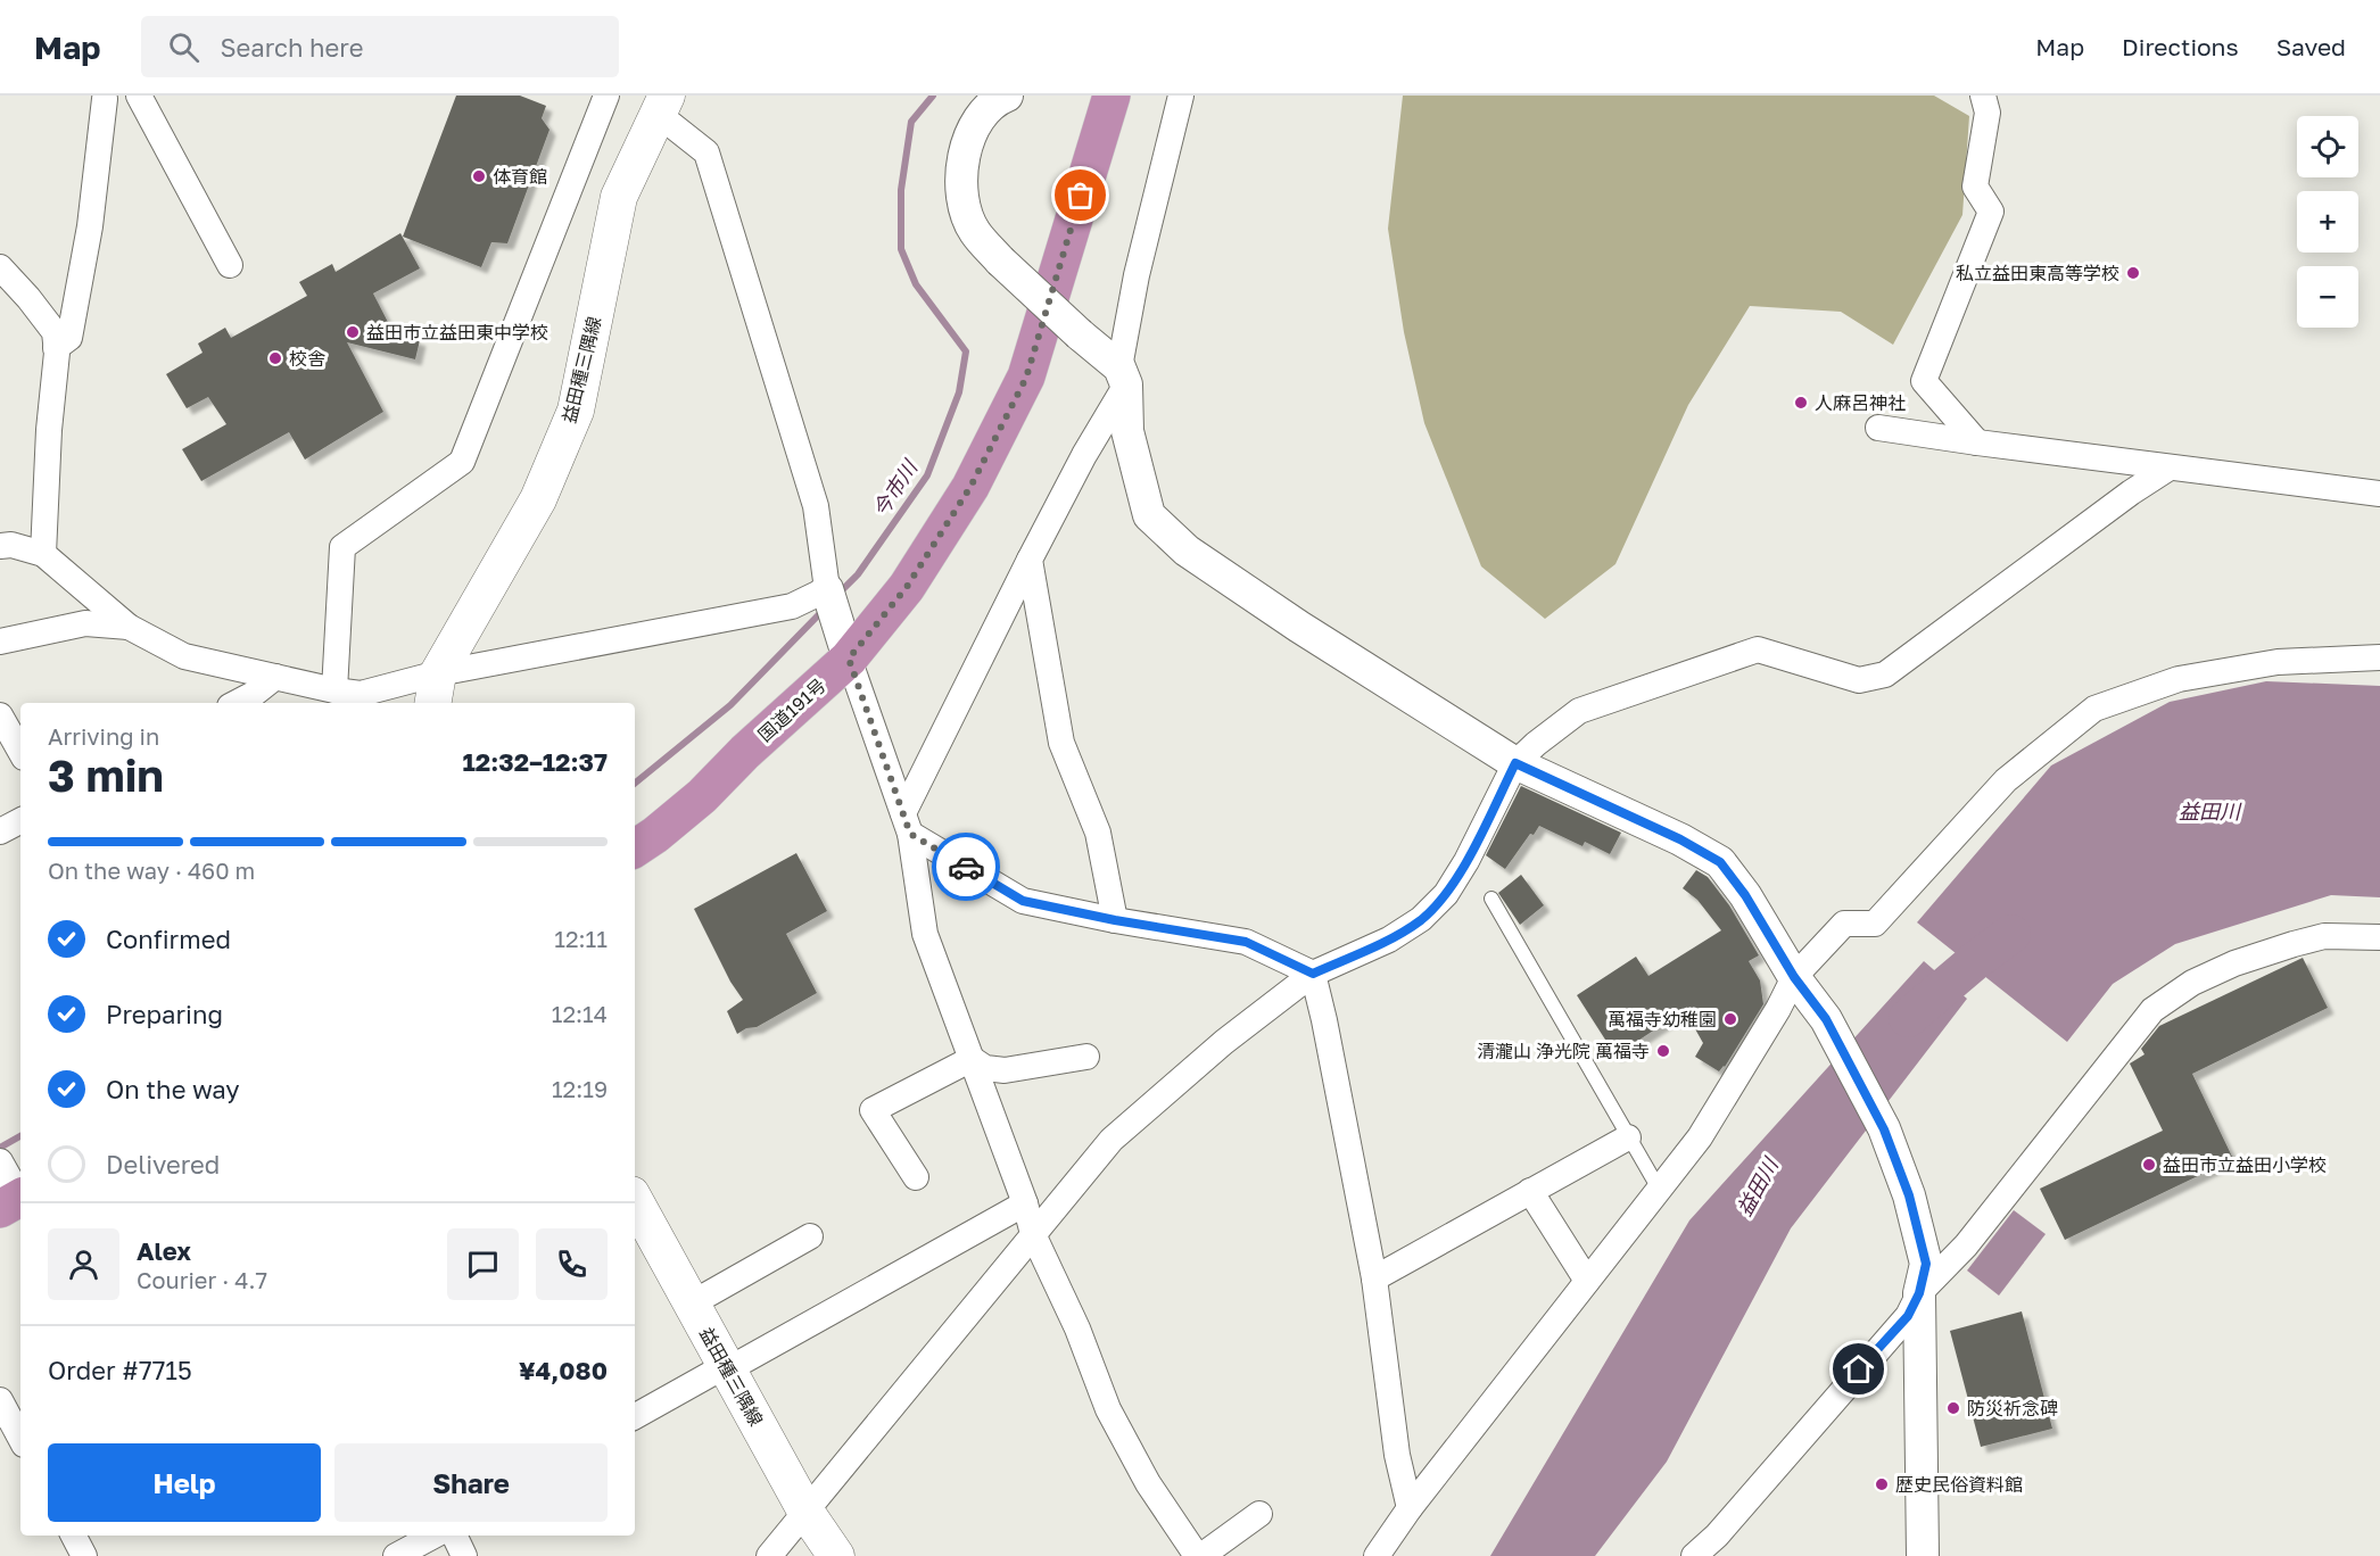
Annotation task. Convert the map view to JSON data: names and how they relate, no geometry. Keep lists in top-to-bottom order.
{
  "streets": {
    "highway": ["国道191号"],
    "main road": ["益田種三隅線"]
  },
  "water": ["今市川", "益田川"],
  "places": [
    "体育館",
    "私立益田東高等学校",
    "益田市立益田東中学校",
    "校舎",
    "人麻呂神社",
    "萬福寺幼稚園",
    "清瀧山 浄光院 萬福寺",
    "益田市立益田小学校",
    "防災祈念碑",
    "歴史民俗資料館"
  ],
  "page": {
    "header": "Map",
    "search": "Search here",
    "nav": ["Map", "Directions", "Saved"],
    "map_buttons": ["+", "−"],
    "heading": ["3 min", "Arriving in", "12:32–12:37"],
    "panel": [
      "Alex",
      "Courier · 4.7",
      "Order #7715",
      "¥4,080"
    ],
    "bar": "On the way · 460 m",
    "list": [
      ["Confirmed", "12:11"],
      ["Preparing", "12:14"],
      ["On the way", "12:19"],
      "Delivered"
    ],
    "buttons": ["Help", "Share"]
  }
}
